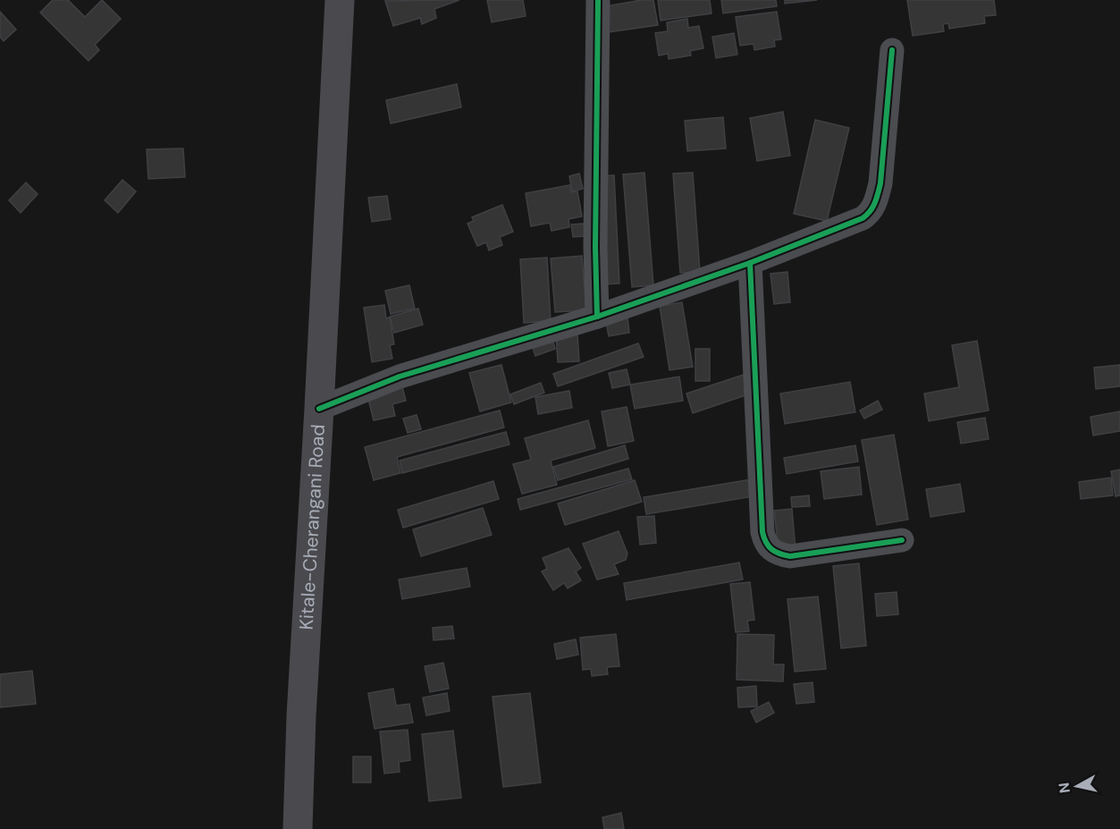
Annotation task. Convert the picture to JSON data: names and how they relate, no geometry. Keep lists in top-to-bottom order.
{
  "streets": {
    "main road": ["Kitale-Cherangani Road"]
  },
  "north": "left"
}
